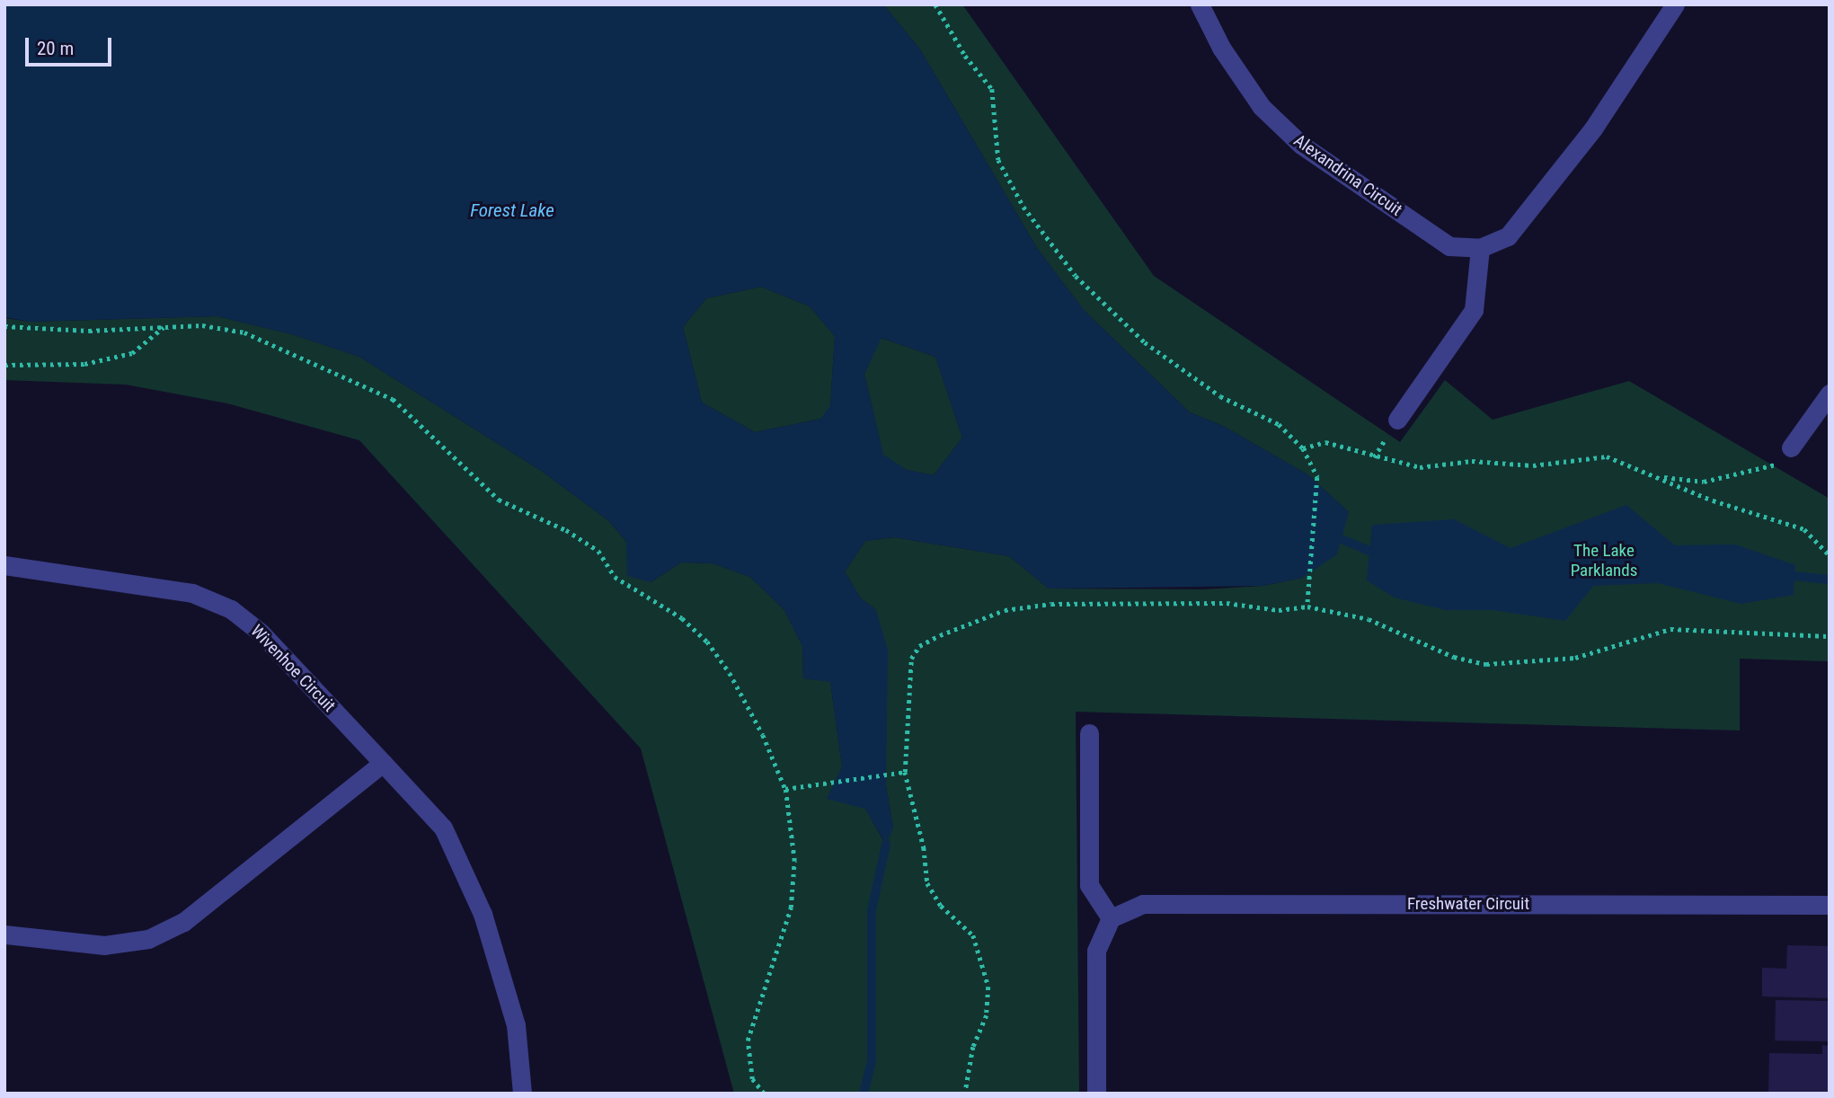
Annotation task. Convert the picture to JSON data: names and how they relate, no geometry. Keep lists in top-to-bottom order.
{
  "streets": {
    "street": ["Alexandrina Circuit", "Wivenhoe Circuit", "Freshwater Circuit"]
  },
  "water": ["Forest Lake"],
  "parks": ["The Lake Parklands"],
  "scale_bar": "20 m"
}
